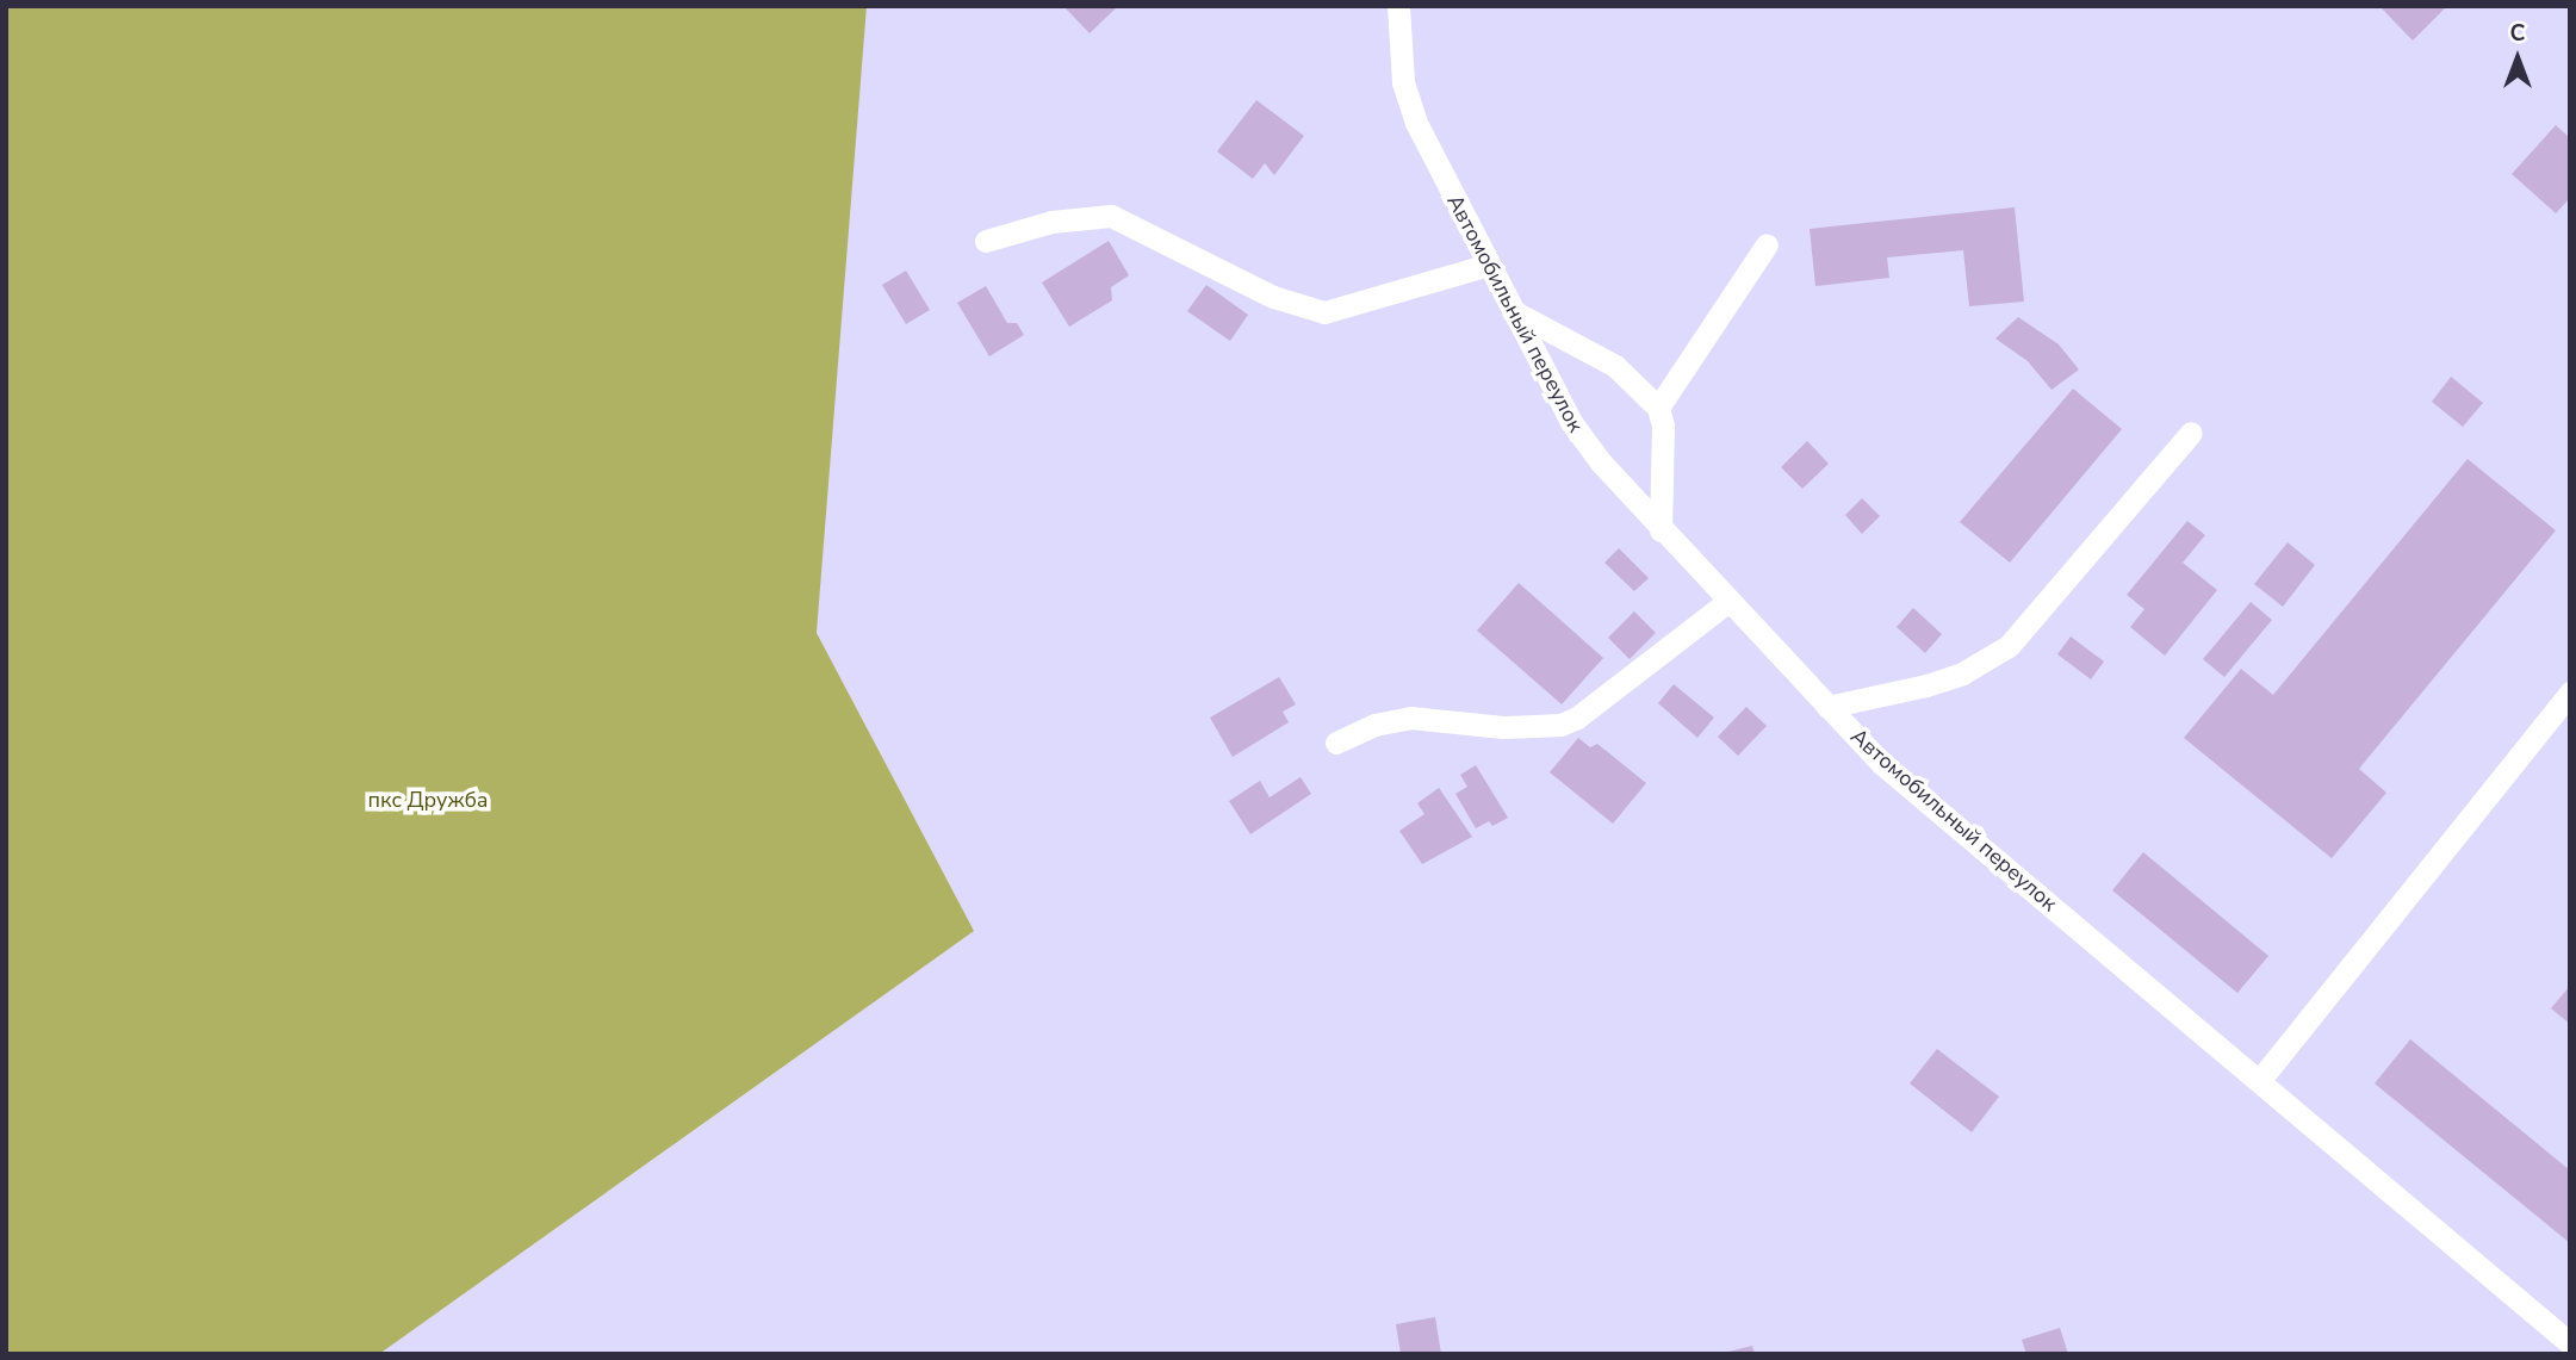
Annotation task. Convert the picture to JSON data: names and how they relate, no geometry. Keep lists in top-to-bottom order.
{
  "streets": {
    "lane": ["Автомобильный переулок"]
  },
  "parks": ["пкс Дружба"],
  "north": "top"
}
